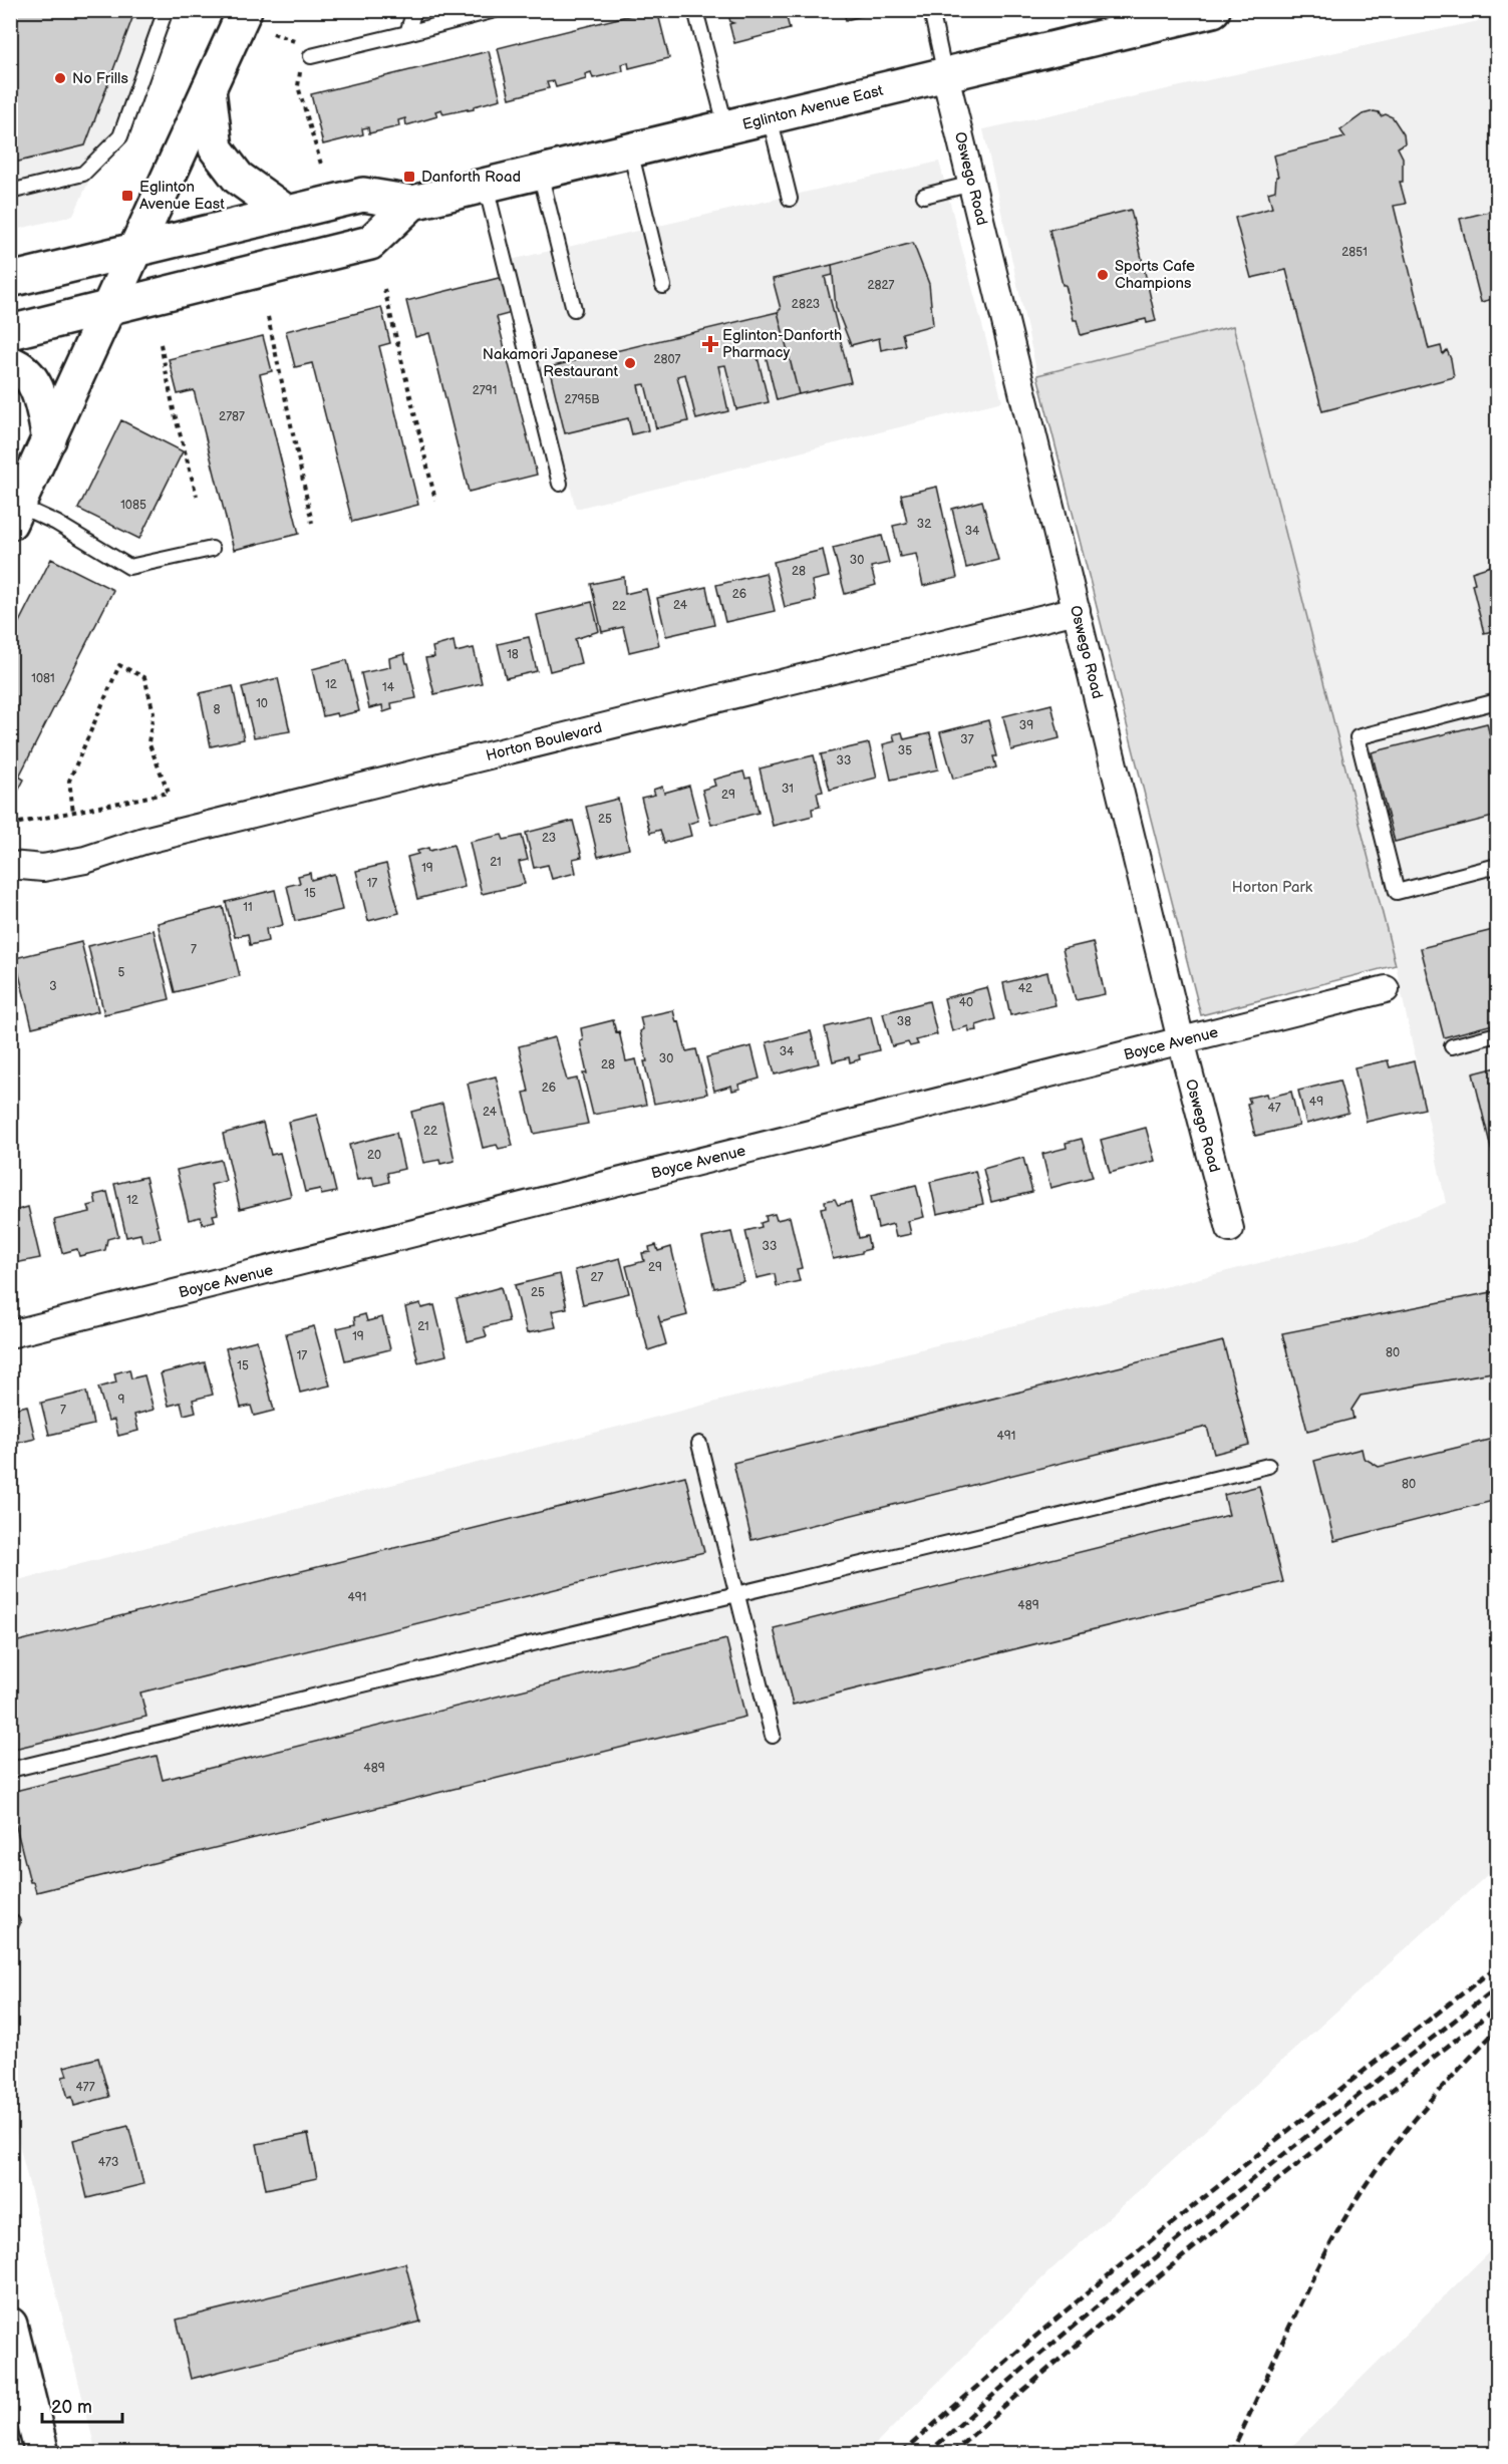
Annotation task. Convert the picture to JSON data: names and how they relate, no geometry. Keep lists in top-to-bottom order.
{
  "streets": {
    "main road": ["Eglinton Avenue East"],
    "street": ["Oswego Road", "Horton Boulevard", "Boyce Avenue"]
  },
  "crossings": [
    ["Eglinton Avenue East", "Oswego Road"],
    ["Oswego Road", "Horton Boulevard"],
    ["Oswego Road", "Boyce Avenue"]
  ],
  "parks": ["Horton Park"],
  "places": {
    "other": ["No Frills", "Sports Cafe Champions", "Nakamori Japanese Restaurant"],
    "transit": ["Danforth Road", "Eglinton Avenue East"],
    "health": ["Eglinton-Danforth Pharmacy"]
  },
  "house_numbers": [
    "2851",
    "2827",
    "2823",
    "2807",
    "2791",
    "2795B",
    "2787",
    "1085",
    "32",
    "34",
    "30",
    "28",
    "26",
    "24",
    "22",
    "18",
    "1081",
    "12",
    "14",
    "10",
    "8",
    "39",
    "37",
    "35",
    "33",
    "31",
    "29",
    "25",
    "23",
    "21",
    "19",
    "17",
    "15",
    "11",
    "7",
    "5",
    "3",
    "42",
    "40",
    "38",
    "34",
    "30",
    "28",
    "26",
    "49",
    "47",
    "24",
    "22",
    "20",
    "12",
    "33",
    "29",
    "27",
    "25",
    "21",
    "19",
    "80",
    "17",
    "15",
    "9",
    "7",
    "491",
    "80",
    "491",
    "489",
    "489",
    "477",
    "473"
  ],
  "scale_bar": "20 m"
}
